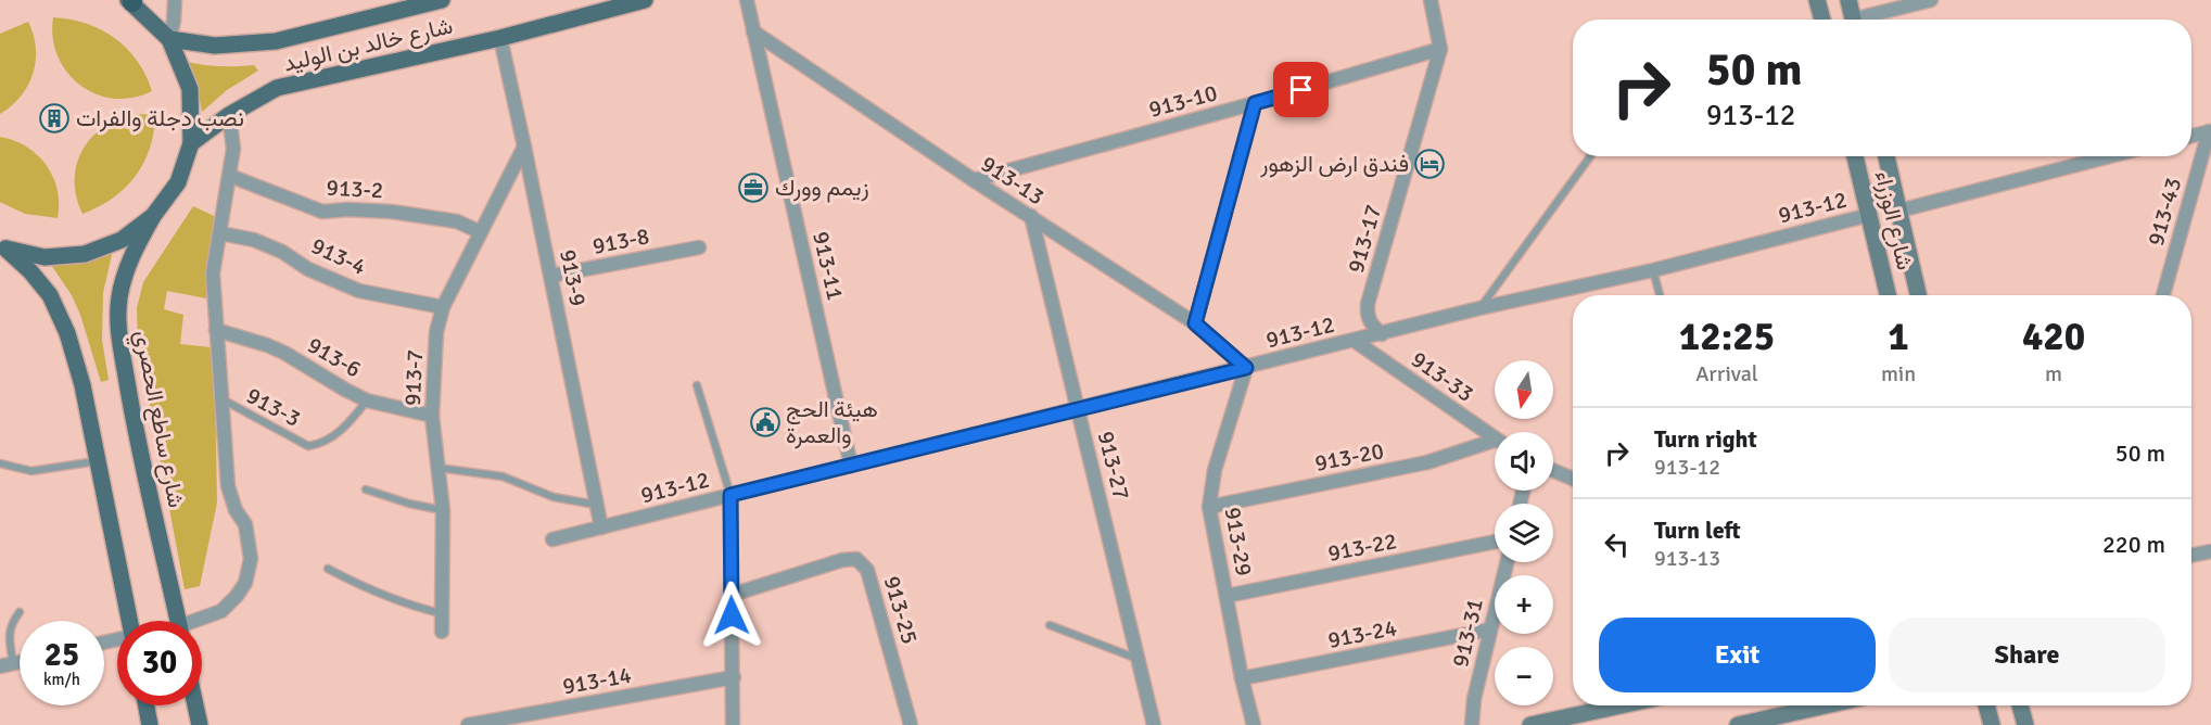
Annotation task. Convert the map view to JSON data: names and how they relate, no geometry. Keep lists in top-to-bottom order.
{
  "streets": {
    "main road": ["شارع خالد بن الوليد", "شارع ساطع الحصري"],
    "street": [
      "913-10",
      "913-13",
      "913-2",
      "913-12",
      "913-43",
      "شارع الوزراء",
      "913-17",
      "913-8",
      "913-4",
      "913-11",
      "913-9",
      "913-6",
      "913-33",
      "913-7",
      "913-20",
      "913-27",
      "913-29",
      "913-22",
      "913-25",
      "913-31",
      "913-24",
      "913-14"
    ],
    "lane": ["913-3"]
  },
  "crossings": [
    ["شارع خالد بن الوليد", "913-9"],
    ["913-10", "913-13"],
    ["913-10", "913-17"],
    ["913-13", "913-12"],
    ["913-13", "913-11"],
    ["913-13", "913-27"],
    ["913-13", "913-29"],
    ["913-2", "913-7"],
    ["913-12", "شارع الوزراء"],
    ["913-12", "913-17"],
    ["913-12", "913-11"],
    ["913-12", "913-9"],
    ["913-12", "913-33"],
    ["913-12", "913-27"],
    ["913-12", "913-29"],
    ["913-8", "913-9"],
    ["913-4", "913-7"],
    ["913-9", "913-7"],
    ["913-6", "913-7"],
    ["913-6", "913-3"],
    ["913-20", "913-29"],
    ["913-29", "913-22"],
    ["913-29", "913-24"],
    ["913-31", "913-24"]
  ],
  "places": {
    "building": ["نصب دجلة والفرات"],
    "hotel": ["فندق ارض الزهور"],
    "office": ["زيمم وورك"],
    "public building": ["هيئة الحج والعمرة"]
  },
  "north": "bottom",
  "page": {
    "turn": ["50 m", "913-12"],
    "eta": [
      "12:25",
      "Arrival",
      "1",
      "min",
      "420",
      "m"
    ],
    "map_buttons": ["+", "−"],
    "list": [
      {
        "name": "Turn right",
        "note": "913-12",
        "value": "50 m"
      },
      {
        "name": "Turn left",
        "note": "913-13",
        "value": "220 m"
      }
    ],
    "buttons": ["Exit", "Share"],
    "speed": "25 km/h",
    "limit": "30"
  }
}
